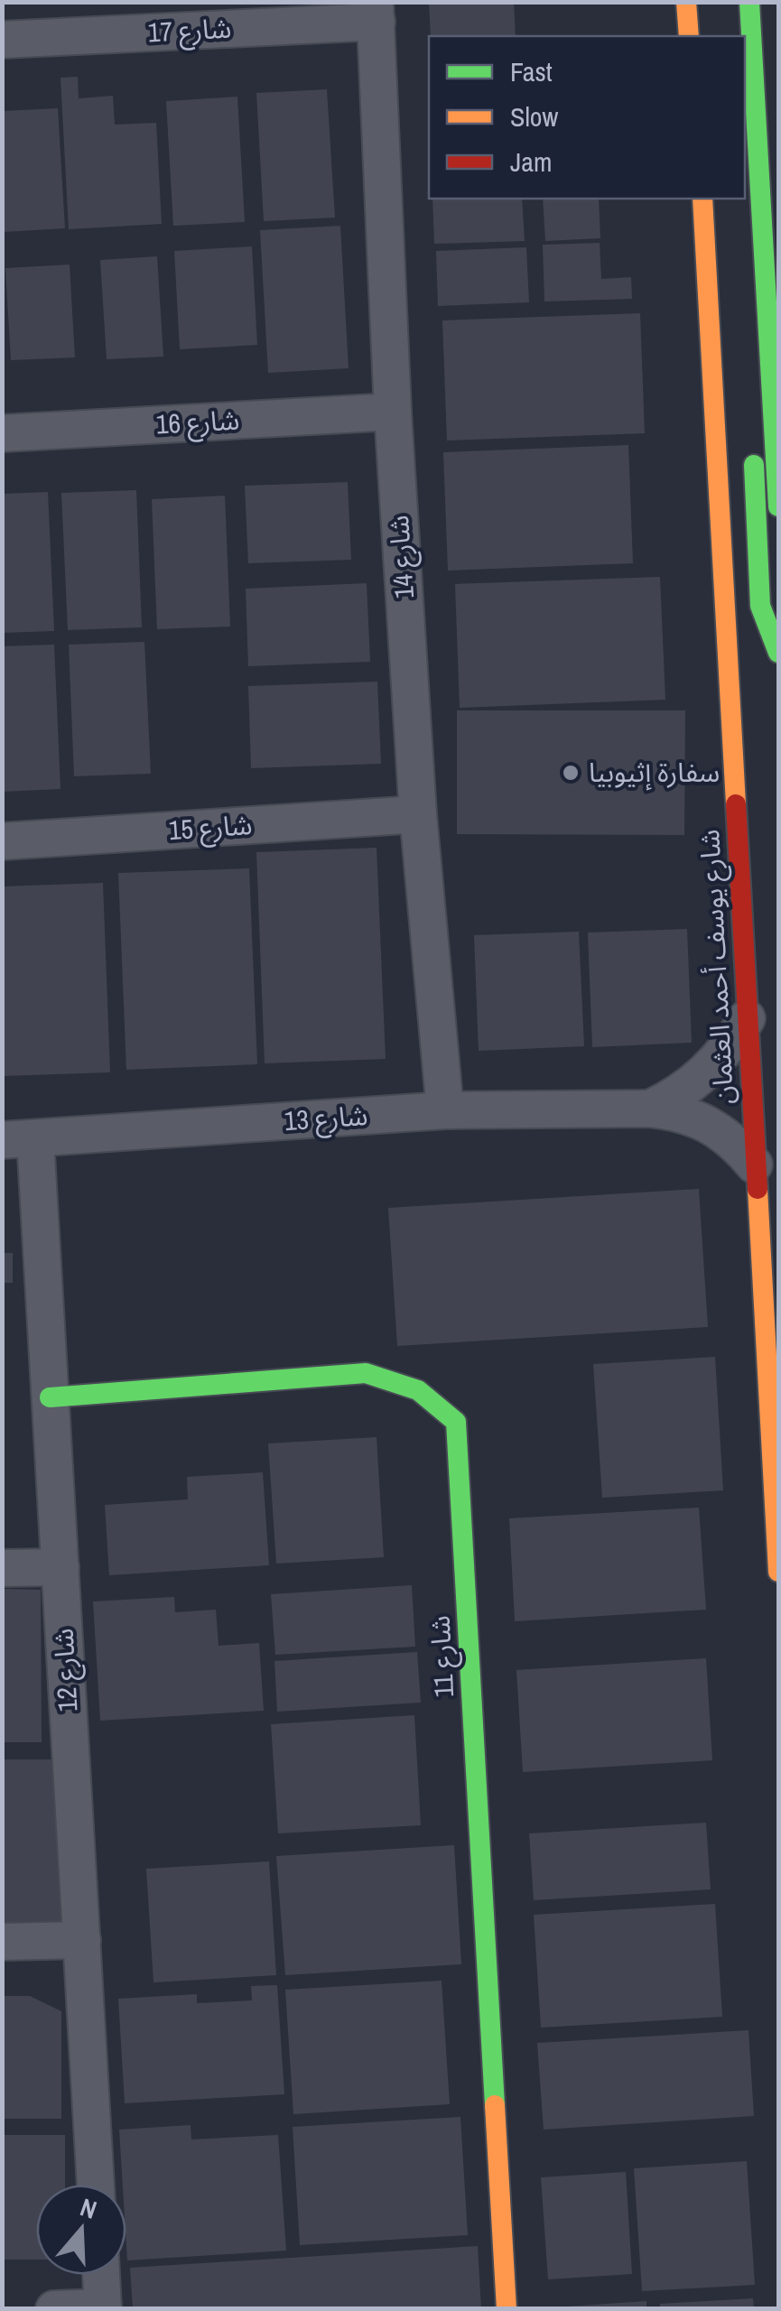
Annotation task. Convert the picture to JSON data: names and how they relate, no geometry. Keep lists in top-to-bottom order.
{
  "streets": {
    "street": [
      "شارع 17",
      "شارع 16",
      "شارع 14",
      "شارع 15",
      "شارع يوسف أحمد العثمان",
      "شارع 13",
      "شارع 11",
      "شارع 12"
    ]
  },
  "crossings": [
    ["شارع 17", "شارع 14"],
    ["شارع 16", "شارع 14"],
    ["شارع 14", "شارع 15"],
    ["شارع 14", "شارع 13"],
    ["شارع يوسف أحمد العثمان", "شارع 13"],
    ["شارع 13", "شارع 12"],
    ["شارع 11", "شارع 12"]
  ],
  "places": ["سفارة إثيوبيا"],
  "legend": ["Fast", "Slow", "Jam"],
  "north": "top"
}
